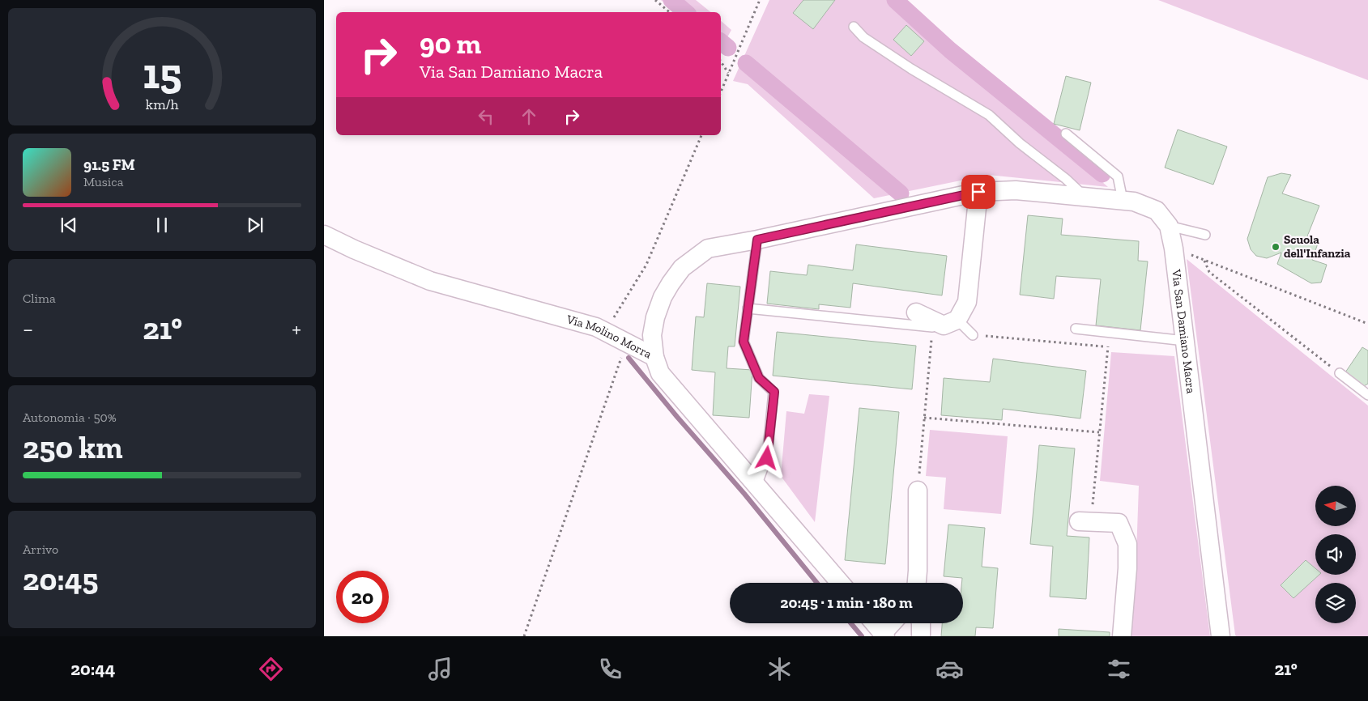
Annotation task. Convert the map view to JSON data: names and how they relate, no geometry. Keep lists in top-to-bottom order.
{
  "streets": {
    "street": ["Via San Damiano Macra", "Via Molino Morra"]
  },
  "crossings": [
    ["Via San Damiano Macra", "Via Molino Morra"]
  ],
  "places": ["Scuola dell'Infanzia"],
  "north": "left",
  "page": {
    "turn": ["90 m", "Via San Damiano Macra"],
    "song": ["91.5 FM", "Musica"],
    "tile": [
      "Clima",
      ["Autonomia · 50%", "250 km"],
      ["Arrivo", "20:45"]
    ],
    "heat": ["−", "21°", "+"],
    "limit": "20",
    "trip": "20:45 · 1 min · 180 m",
    "tabs": ["20:44", "21°"],
    "gauge": ["15", "km/h"]
  }
}
